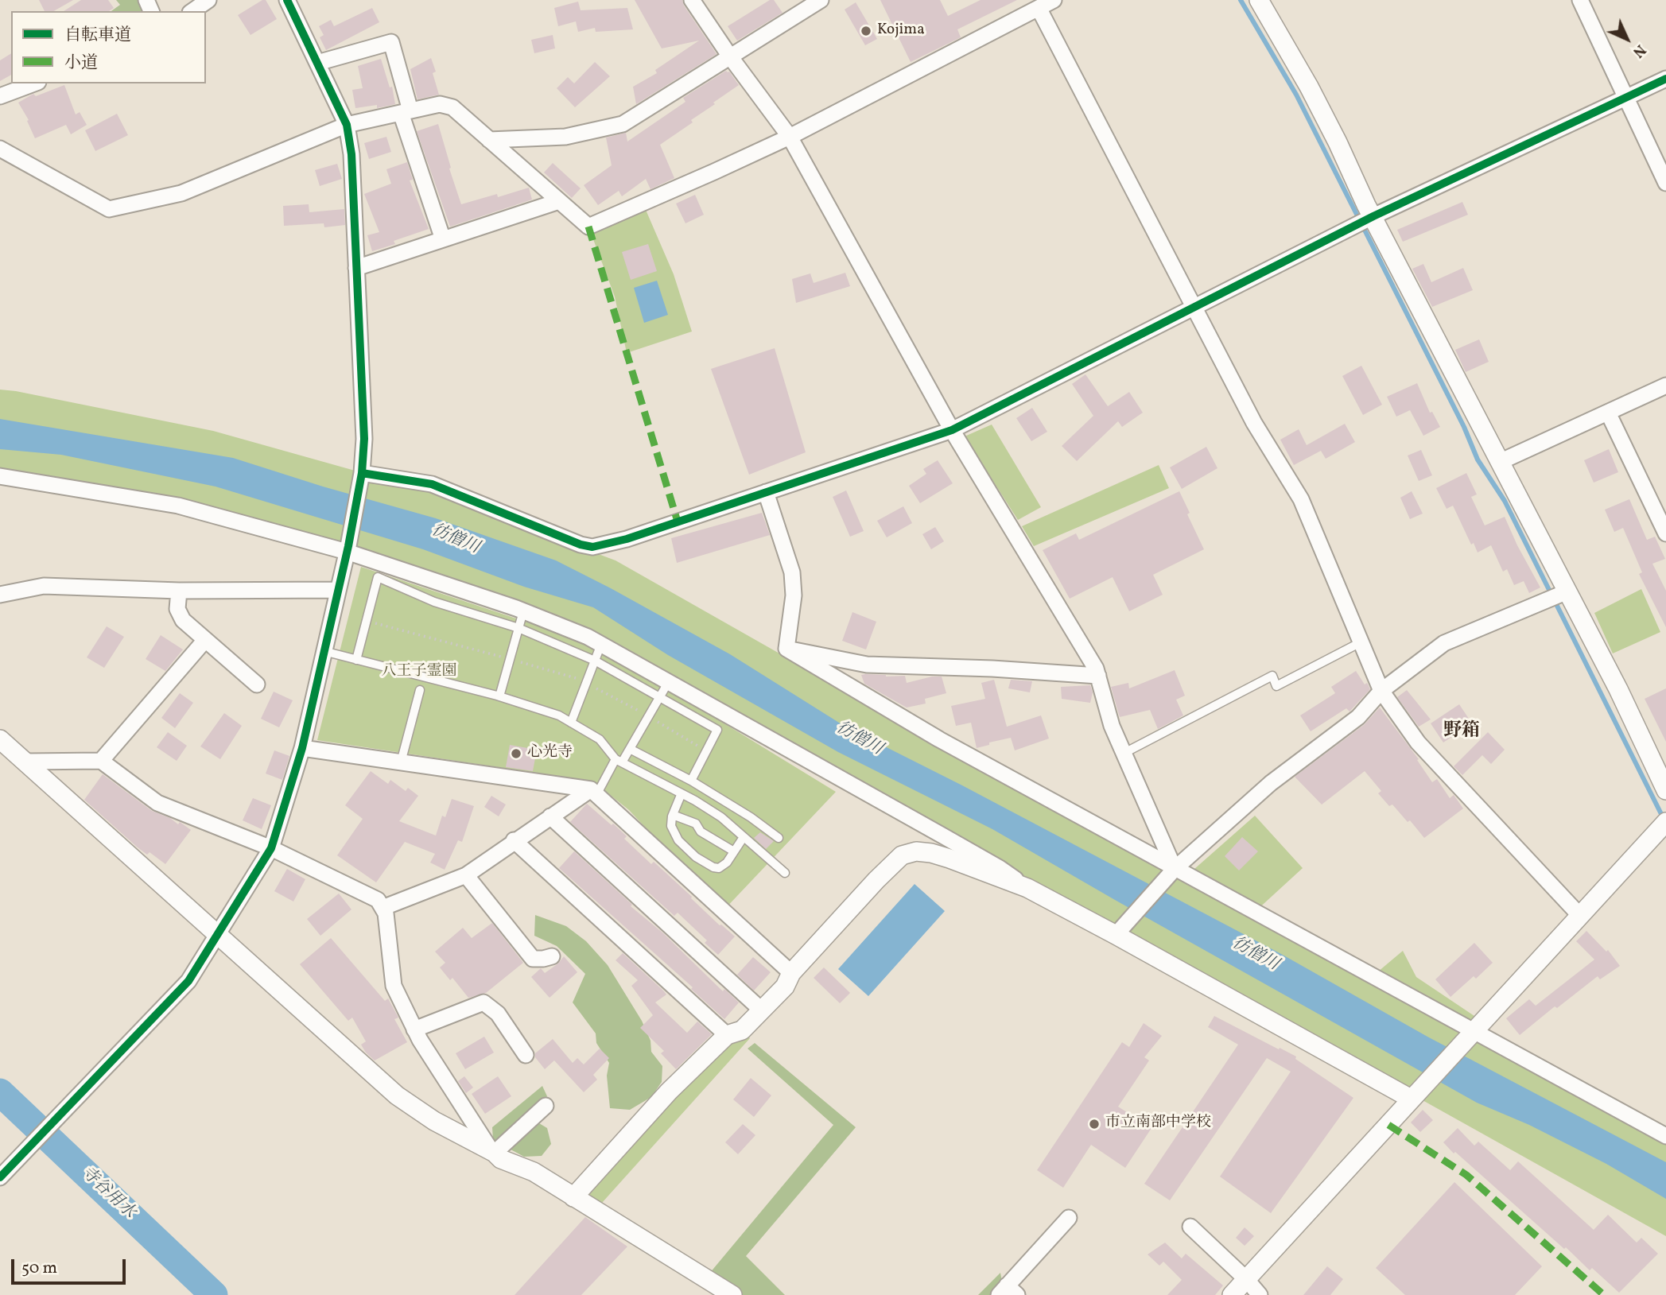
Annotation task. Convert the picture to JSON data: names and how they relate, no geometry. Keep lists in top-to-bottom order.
{
  "districts": ["野箱"],
  "water": ["彷僧川", "寺谷用水"],
  "parks": ["八王子霊園"],
  "places": ["Kojima", "心光寺", "市立南部中学校"],
  "legend": ["自転車道", "小道"],
  "scale_bar": "50 m",
  "north": "bottom right"
}
